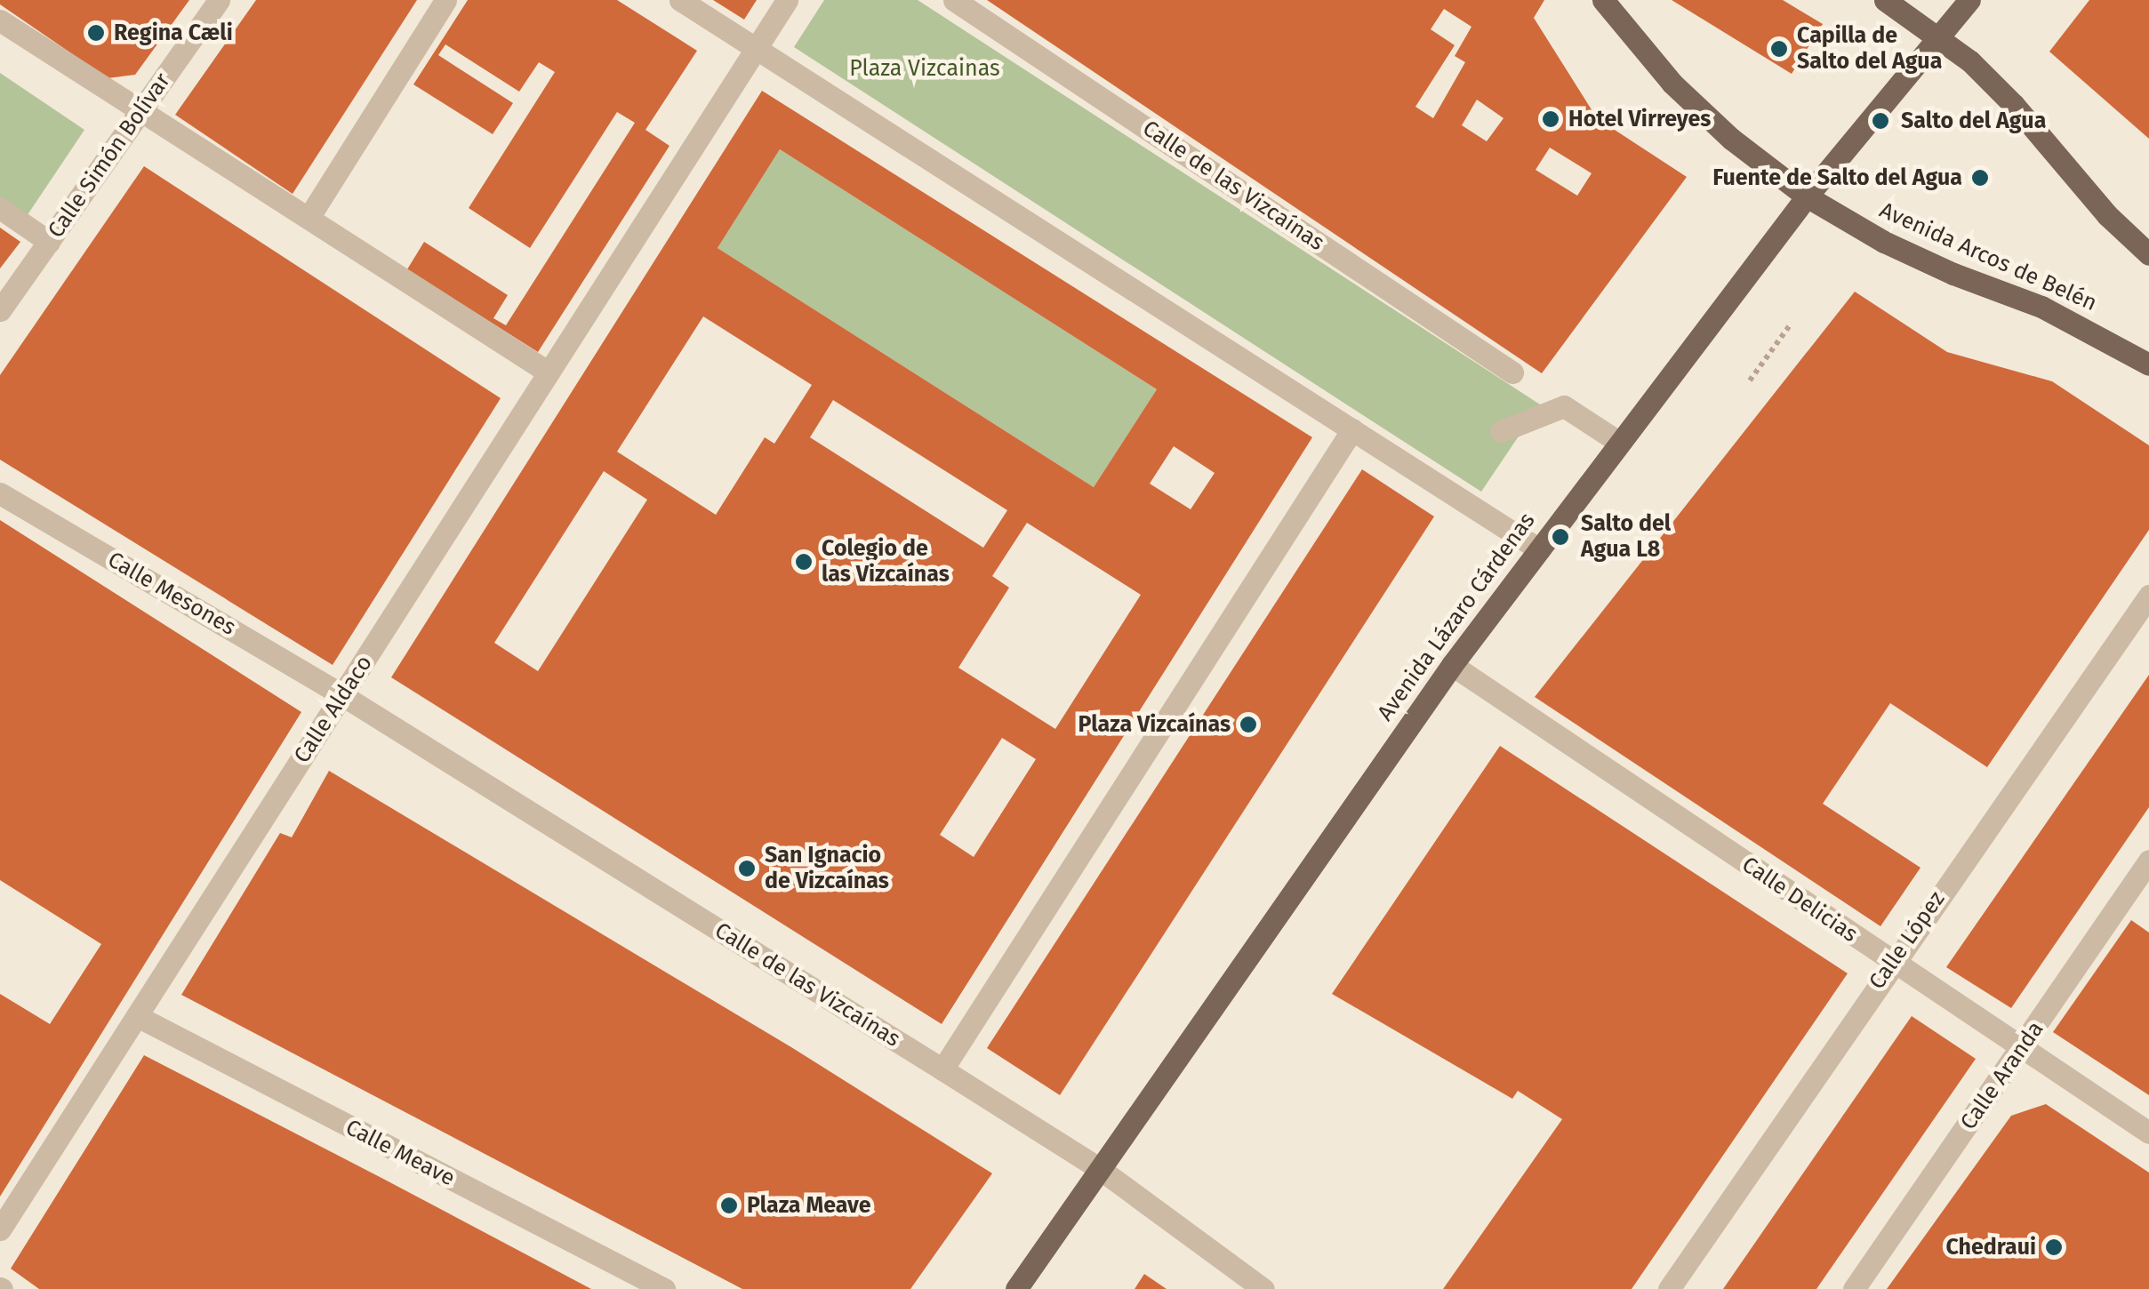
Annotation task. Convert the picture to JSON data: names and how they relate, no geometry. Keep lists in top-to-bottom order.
{
  "streets": {
    "main road": ["Avenida Arcos de Belén", "Avenida Lázaro Cárdenas"],
    "street": [
      "Calle Simón Bolívar",
      "Calle de las Vizcaínas",
      "Calle Mesones",
      "Calle Aldaco",
      "Calle Delicias",
      "Calle López",
      "Calle Aranda",
      "Calle Meave"
    ]
  },
  "crossings": [
    ["Calle de las Vizcaínas", "Calle Mesones"],
    ["Calle de las Vizcaínas", "Avenida Lázaro Cárdenas"],
    ["Calle de las Vizcaínas", "Calle Aldaco"],
    ["Avenida Arcos de Belén", "Avenida Lázaro Cárdenas"],
    ["Calle Mesones", "Calle Aldaco"],
    ["Avenida Lázaro Cárdenas", "Calle Delicias"],
    ["Calle Aldaco", "Calle Meave"],
    ["Calle Delicias", "Calle López"],
    ["Calle Delicias", "Calle Aranda"]
  ],
  "parks": ["Plaza Vizcainas"],
  "places": [
    "Regina Cæli",
    "Capilla de Salto del Agua",
    "Hotel Virreyes",
    "Salto del Agua",
    "Fuente de Salto del Agua",
    "Salto del Agua L8",
    "Colegio de las Vizcaínas",
    "Plaza Vizcaínas",
    "San Ignacio de Vizcaínas",
    "Plaza Meave",
    "Chedraui"
  ]
}
